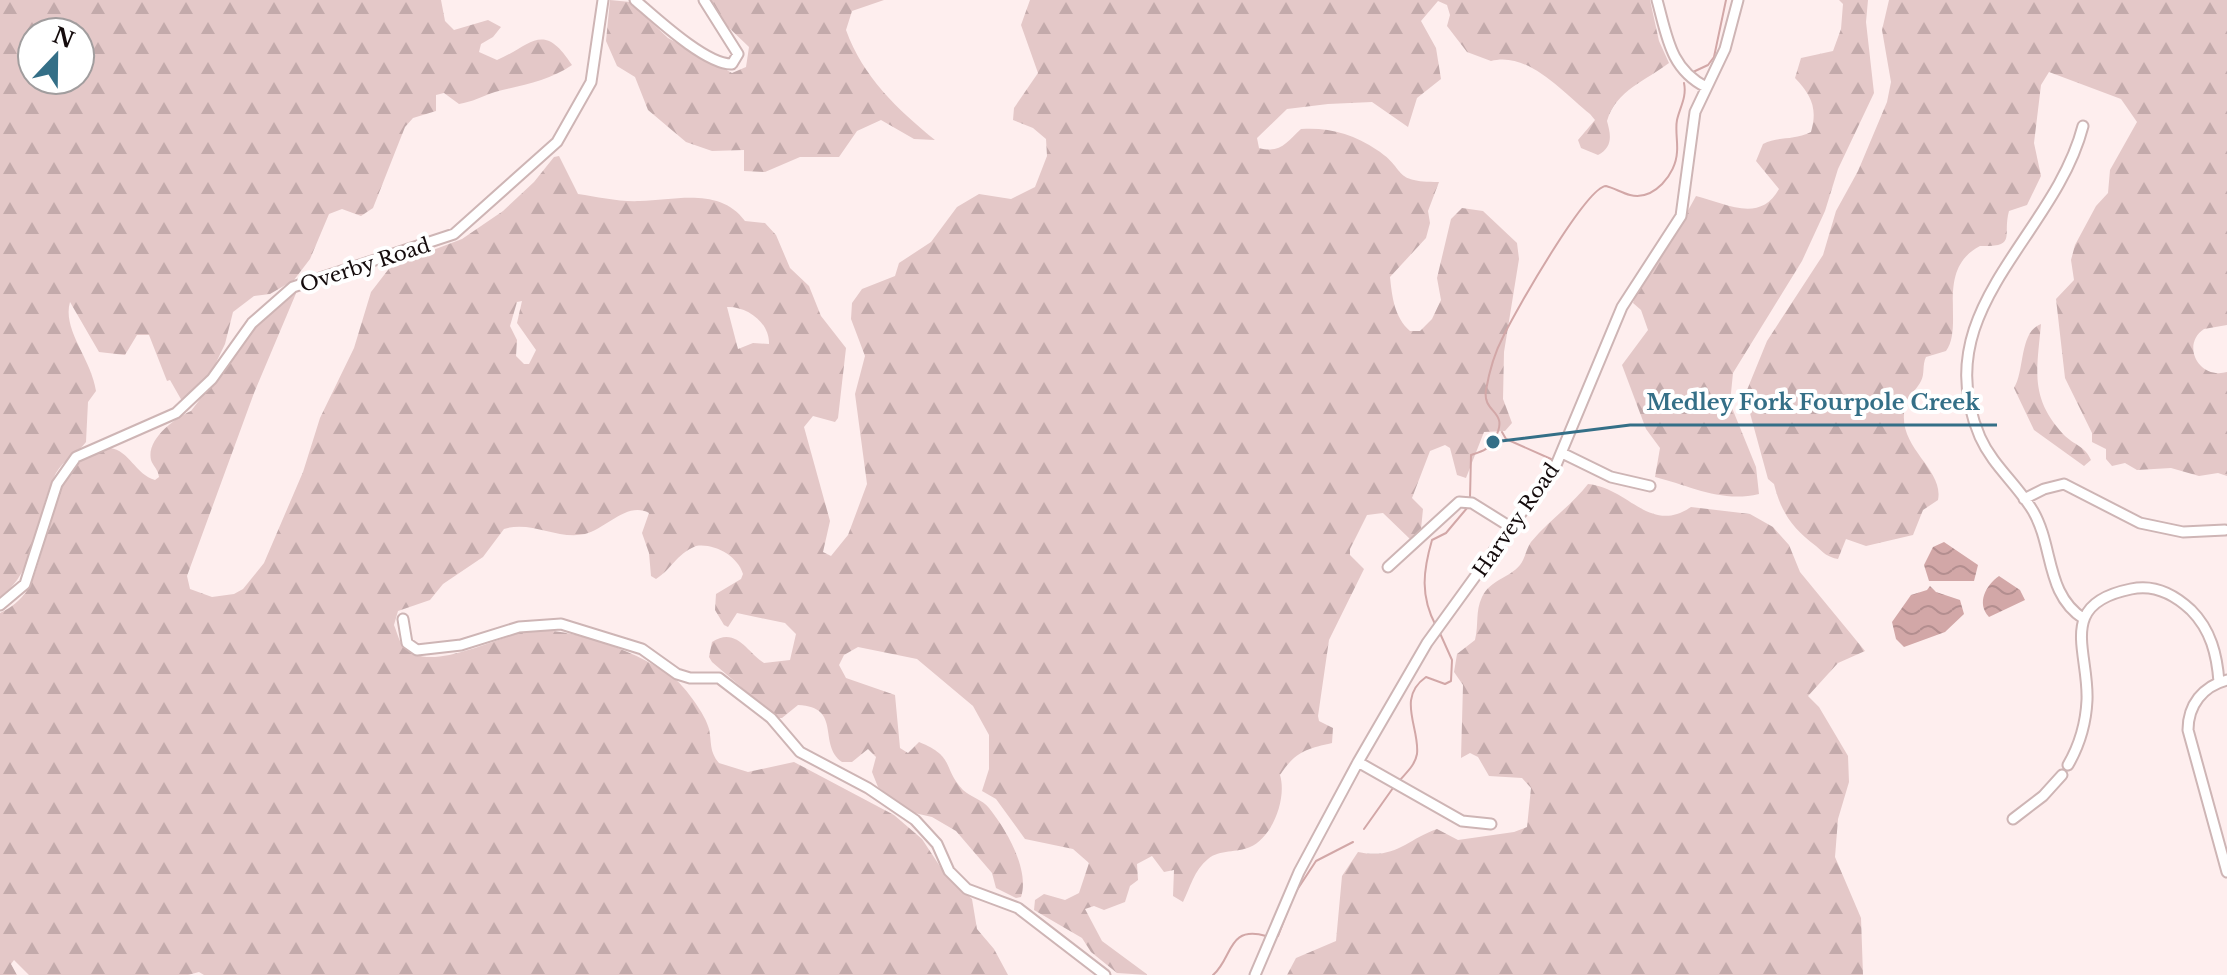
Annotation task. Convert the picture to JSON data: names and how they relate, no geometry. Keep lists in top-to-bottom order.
{
  "streets": {
    "street": ["Overby Road", "Harvey Road"]
  },
  "places": ["Medley Fork Fourpole Creek"],
  "north": "top"
}
